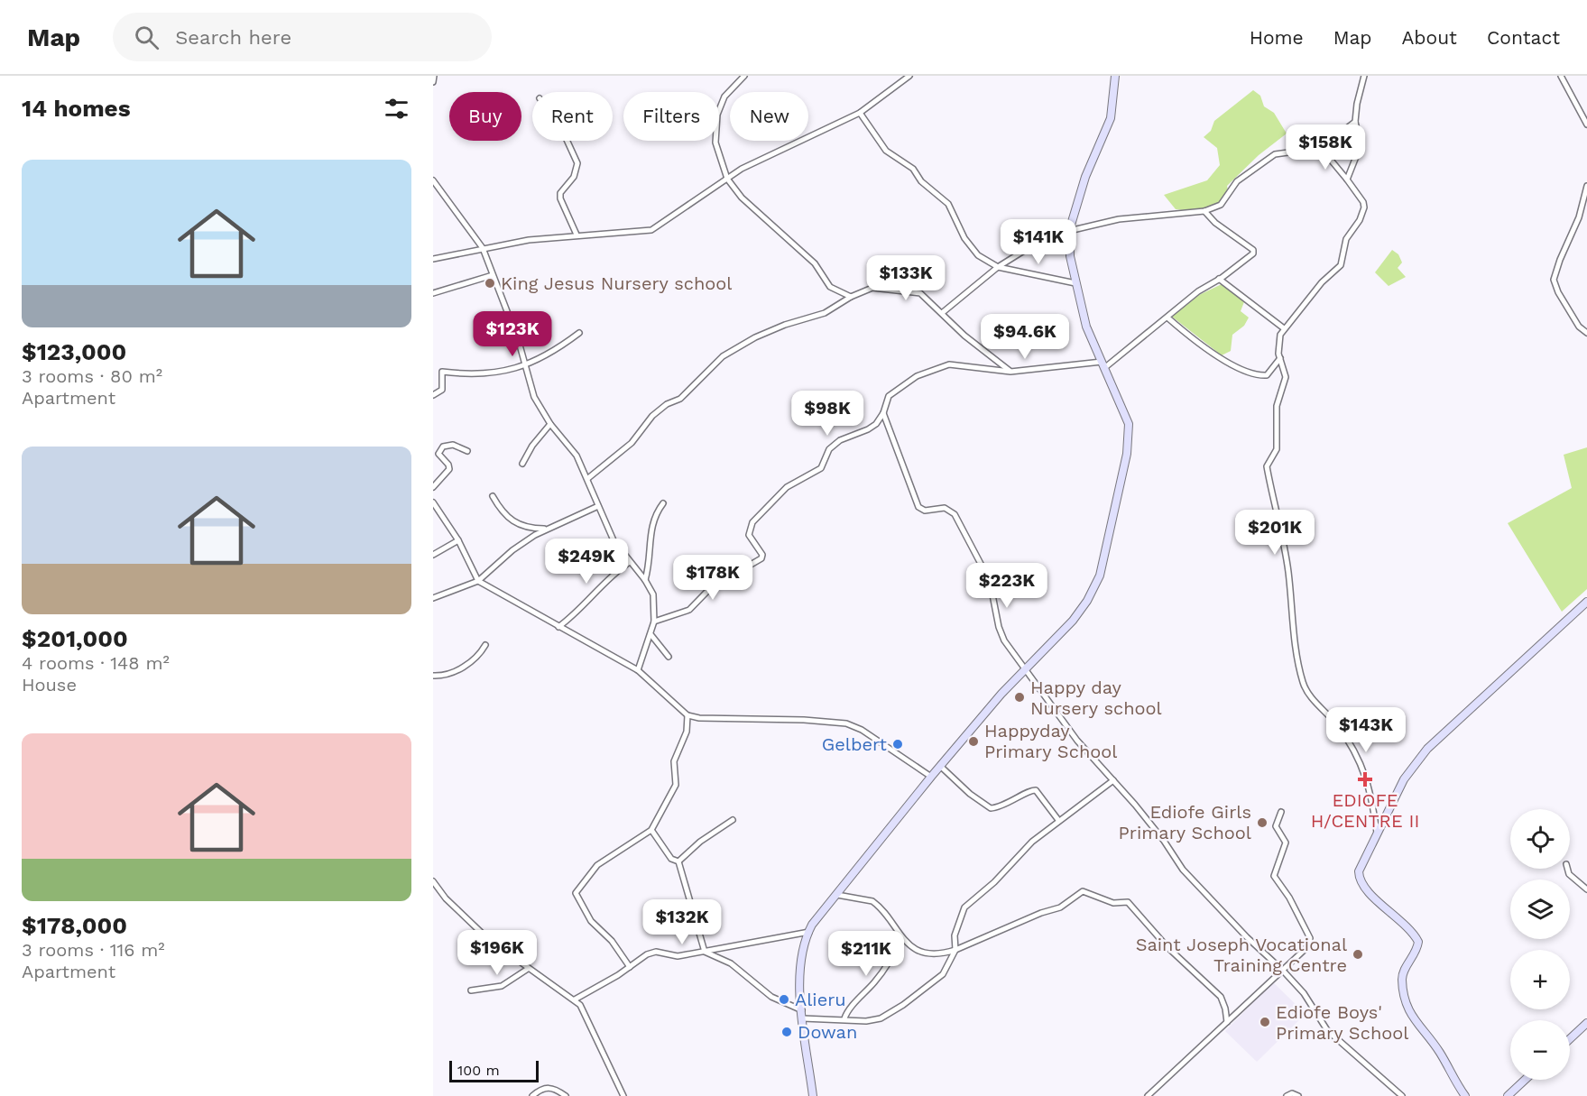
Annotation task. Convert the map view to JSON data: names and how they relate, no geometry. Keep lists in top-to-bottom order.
{
  "places": {
    "other": [
      "King Jesus Nursery school",
      "Happy day Nursery school",
      "Happyday Primary School",
      "Gelbert",
      "Ediofe Girls Primary School",
      "Saint Joseph Vocational Training Centre",
      "Alieru",
      "Ediofe Boys' Primary School",
      "Dowan"
    ],
    "health": ["EDIOFE H/CENTRE II"]
  },
  "scale_bar": "100 m",
  "page": {
    "header": "Map",
    "search": "Search here",
    "nav": [
      "Home",
      "Map",
      "About",
      "Contact"
    ],
    "heading": "14 homes",
    "chip": [
      "Buy",
      "Rent",
      "Filters",
      "New"
    ],
    "price": [
      "$158K",
      "$141K",
      "$133K",
      "$123K",
      "$94.6K",
      "$98K",
      "$201K",
      "$249K",
      "$178K",
      "$223K",
      "$143K",
      "$132K",
      "$196K",
      "$211K"
    ],
    "list": [
      {
        "name": "$123,000",
        "note": "3 rooms · 80 m² · Apartment"
      },
      {
        "name": "$201,000",
        "note": "4 rooms · 148 m² · House"
      },
      {
        "name": "$178,000",
        "note": "3 rooms · 116 m² · Apartment"
      }
    ],
    "map_buttons": ["+", "−"],
    "scale": "100 m"
  }
}
